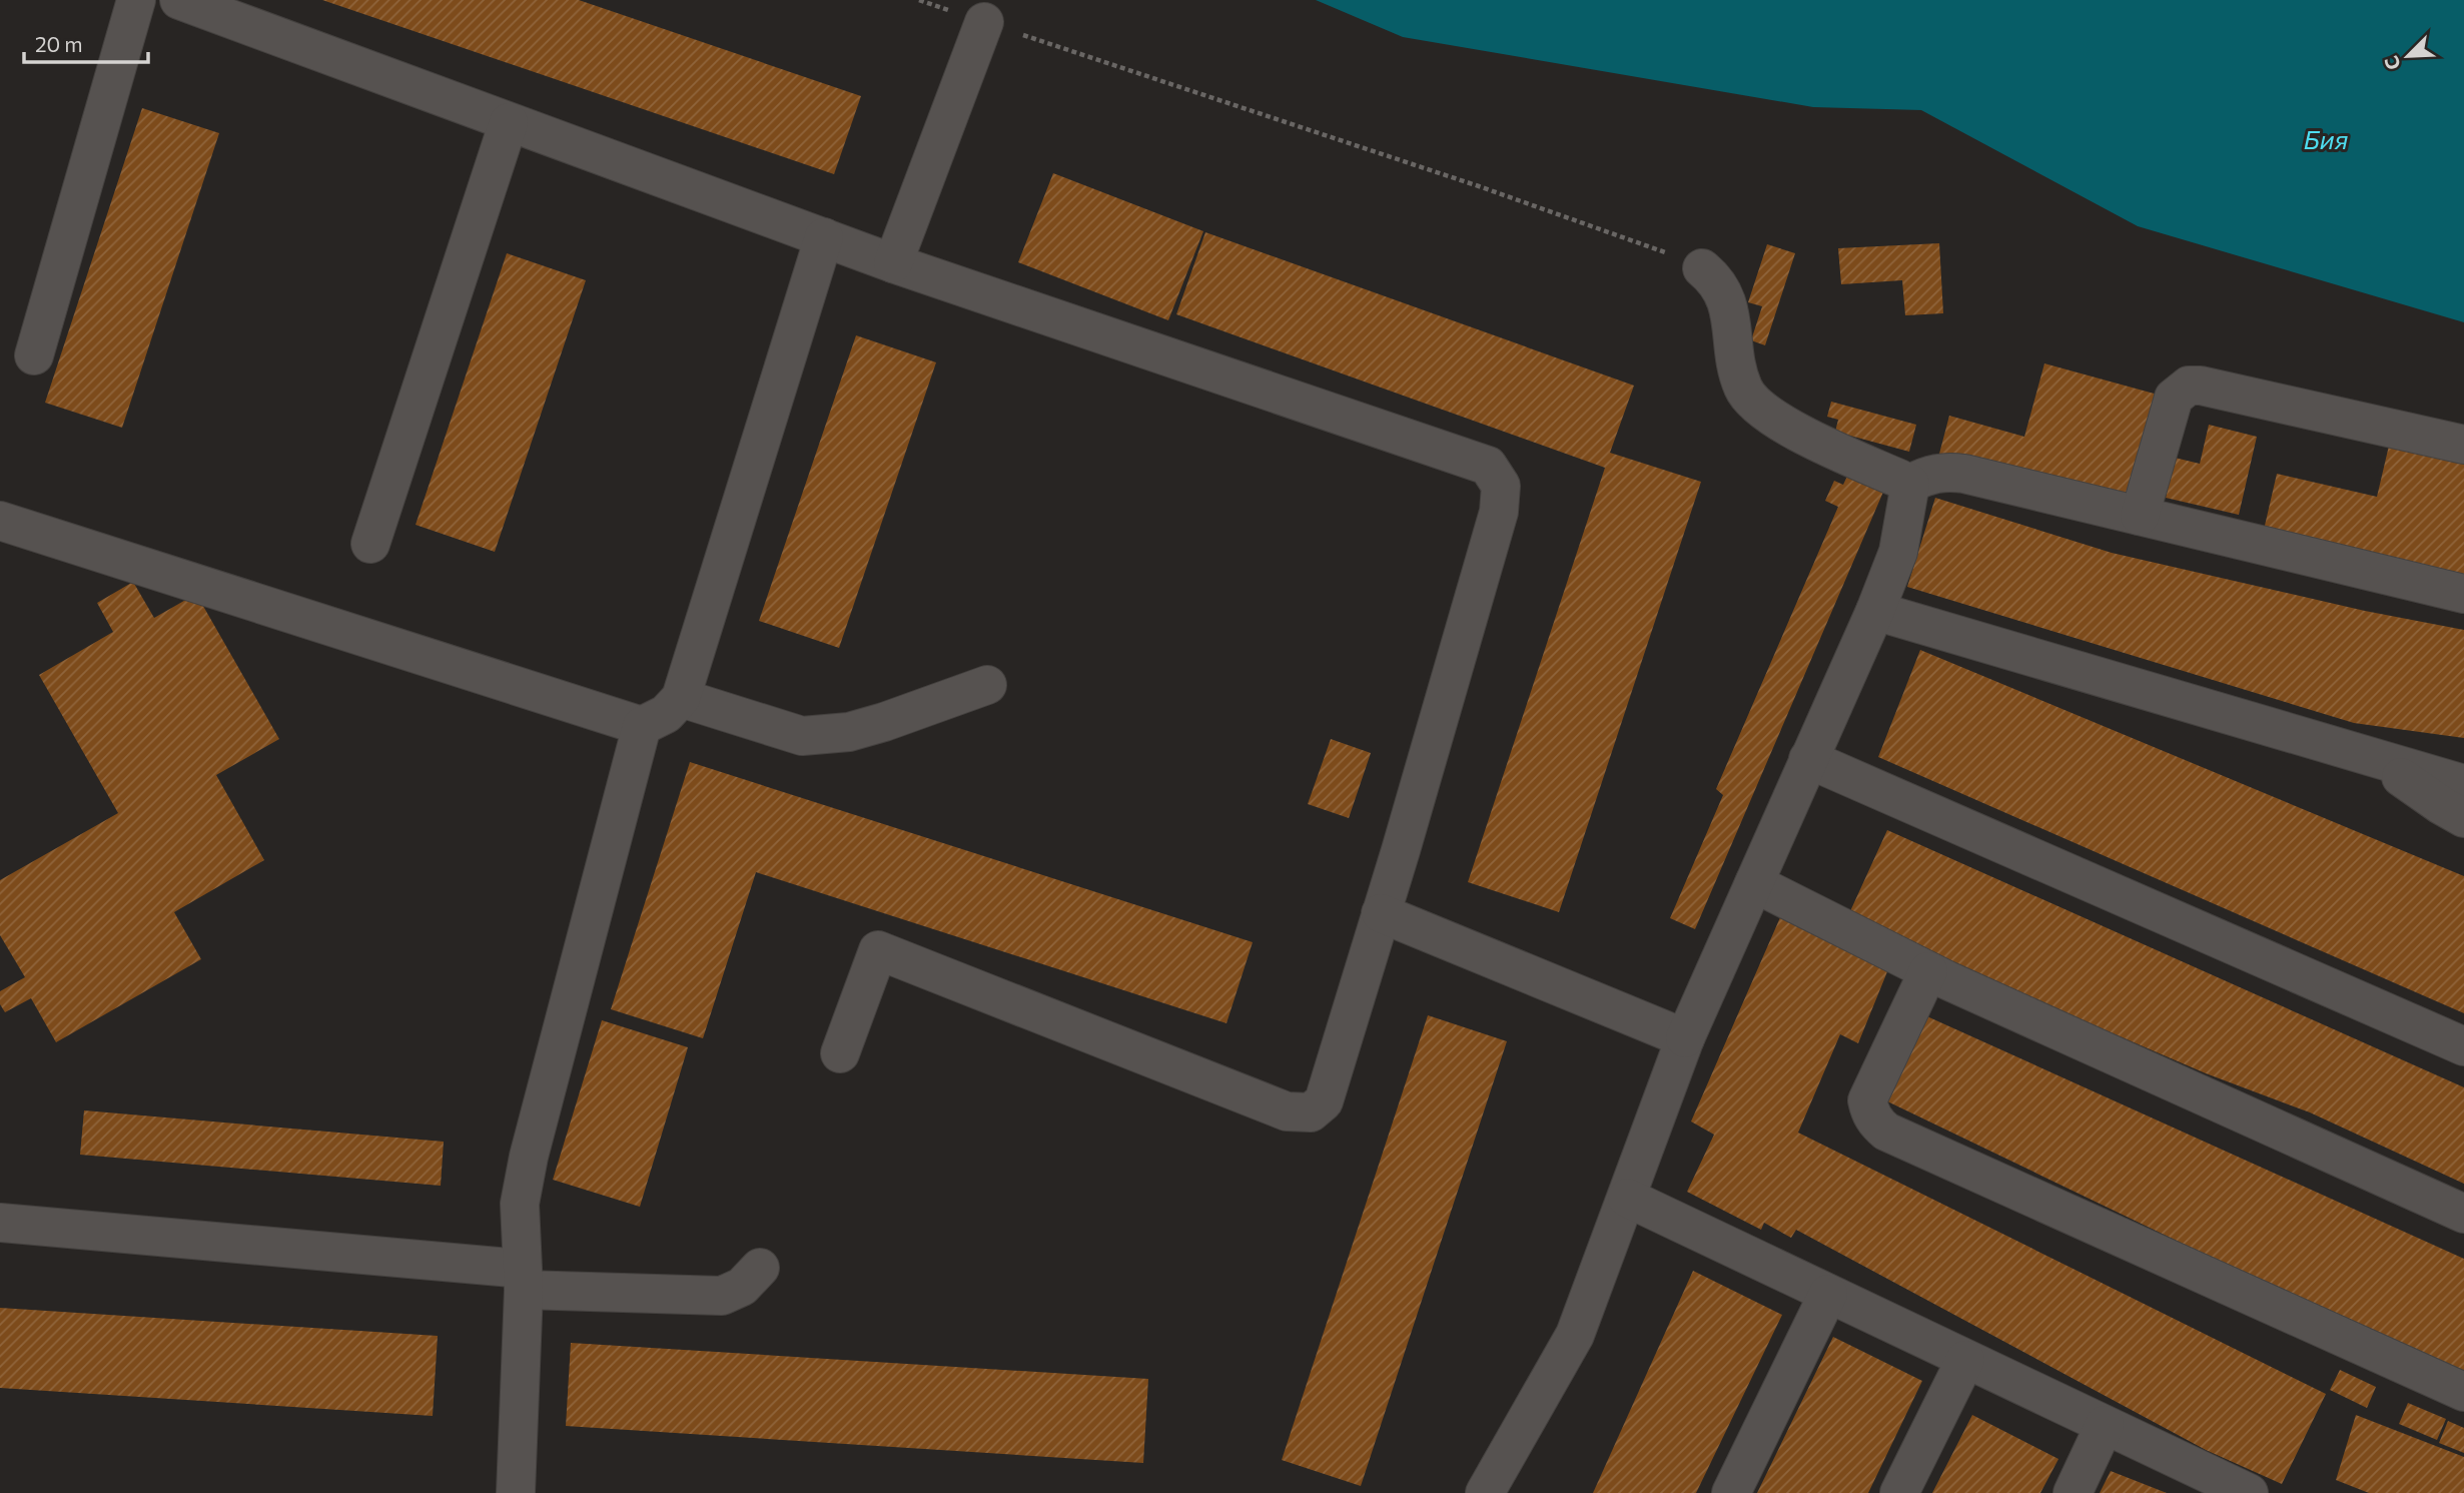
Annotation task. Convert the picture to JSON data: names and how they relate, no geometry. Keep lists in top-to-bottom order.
{
  "water": ["Бия"],
  "scale_bar": "20 m",
  "north": "bottom left"
}
